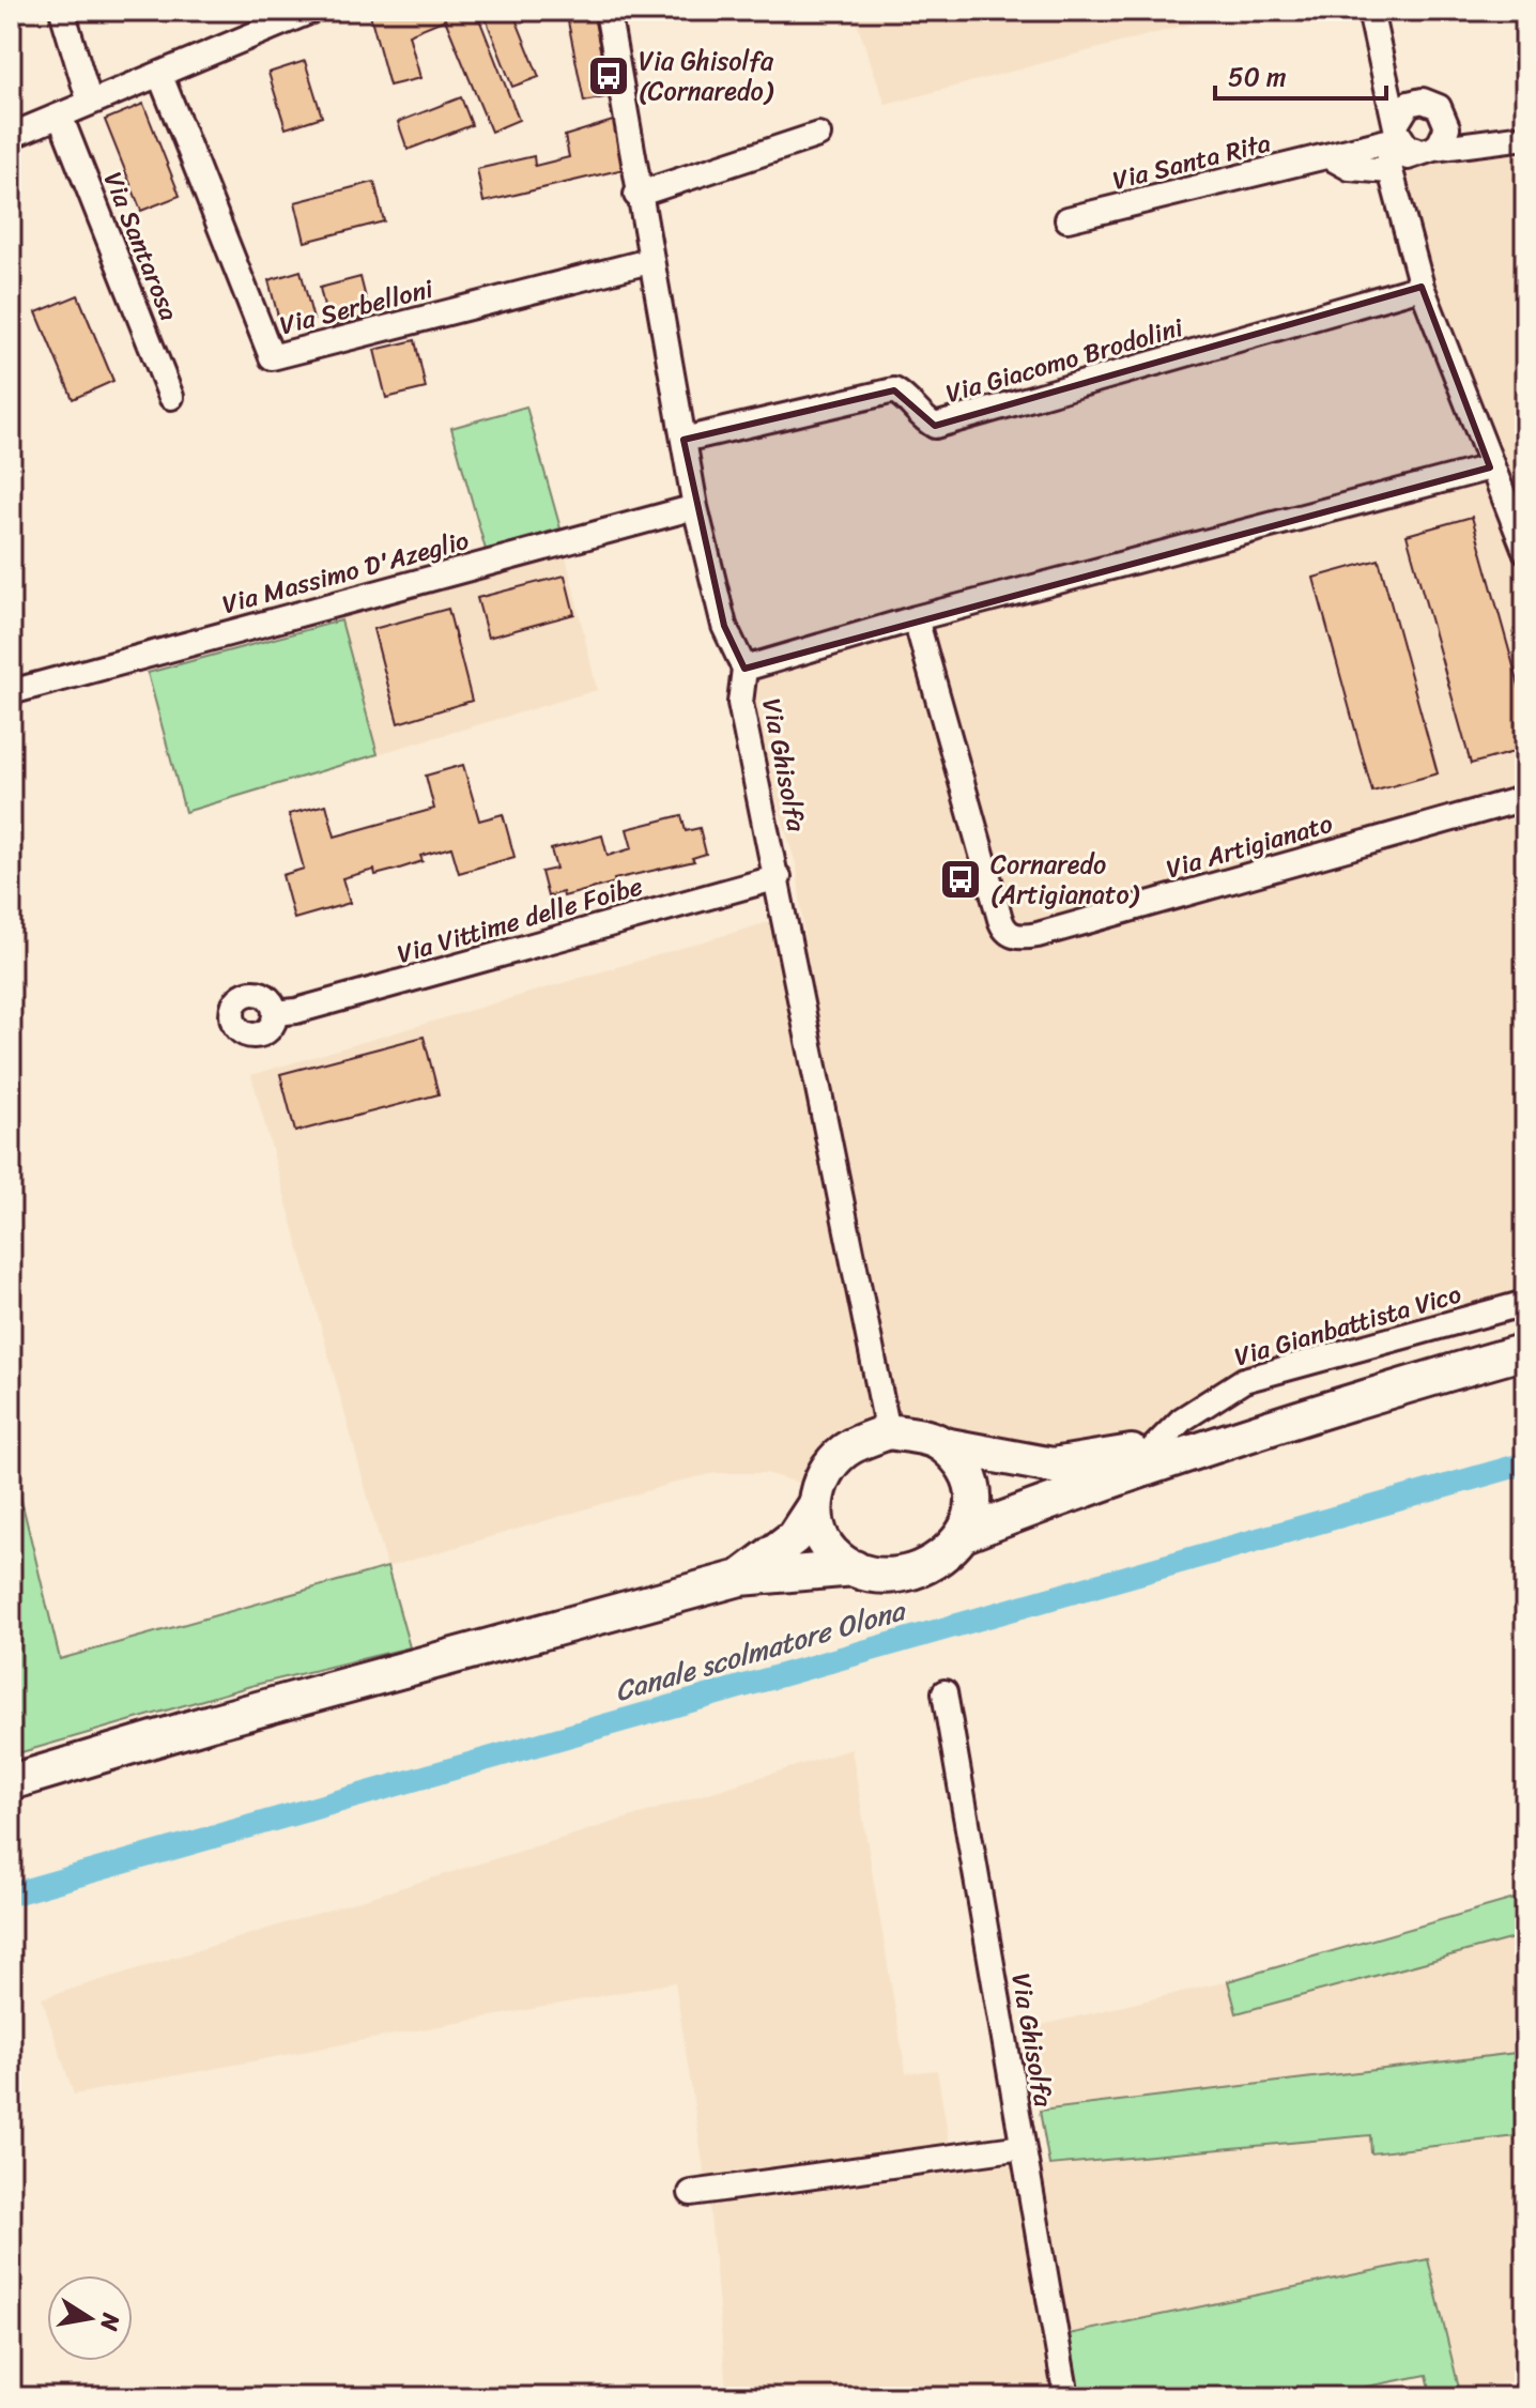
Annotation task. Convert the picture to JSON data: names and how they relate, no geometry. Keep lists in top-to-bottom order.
{
  "streets": {
    "street": [
      "Via Santa Rita",
      "Via Santarosa",
      "Via Serbelloni",
      "Via Giacomo Brodolini",
      "Via Massimo D'Azeglio",
      "Via Ghisolfa",
      "Via Artigianato",
      "Via Vittime delle Foibe",
      "Via Gianbattista Vico"
    ]
  },
  "crossings": [
    ["Via Serbelloni", "Via Ghisolfa"],
    ["Via Giacomo Brodolini", "Via Ghisolfa"],
    ["Via Massimo D'Azeglio", "Via Ghisolfa"],
    ["Via Ghisolfa", "Via Vittime delle Foibe"]
  ],
  "water": ["Canale scolmatore Olona"],
  "places": {
    "bus stop": ["Via Ghisolfa (Cornaredo)", "Cornaredo (Artigianato)"]
  },
  "scale_bar": "50 m",
  "north": "right"
}
